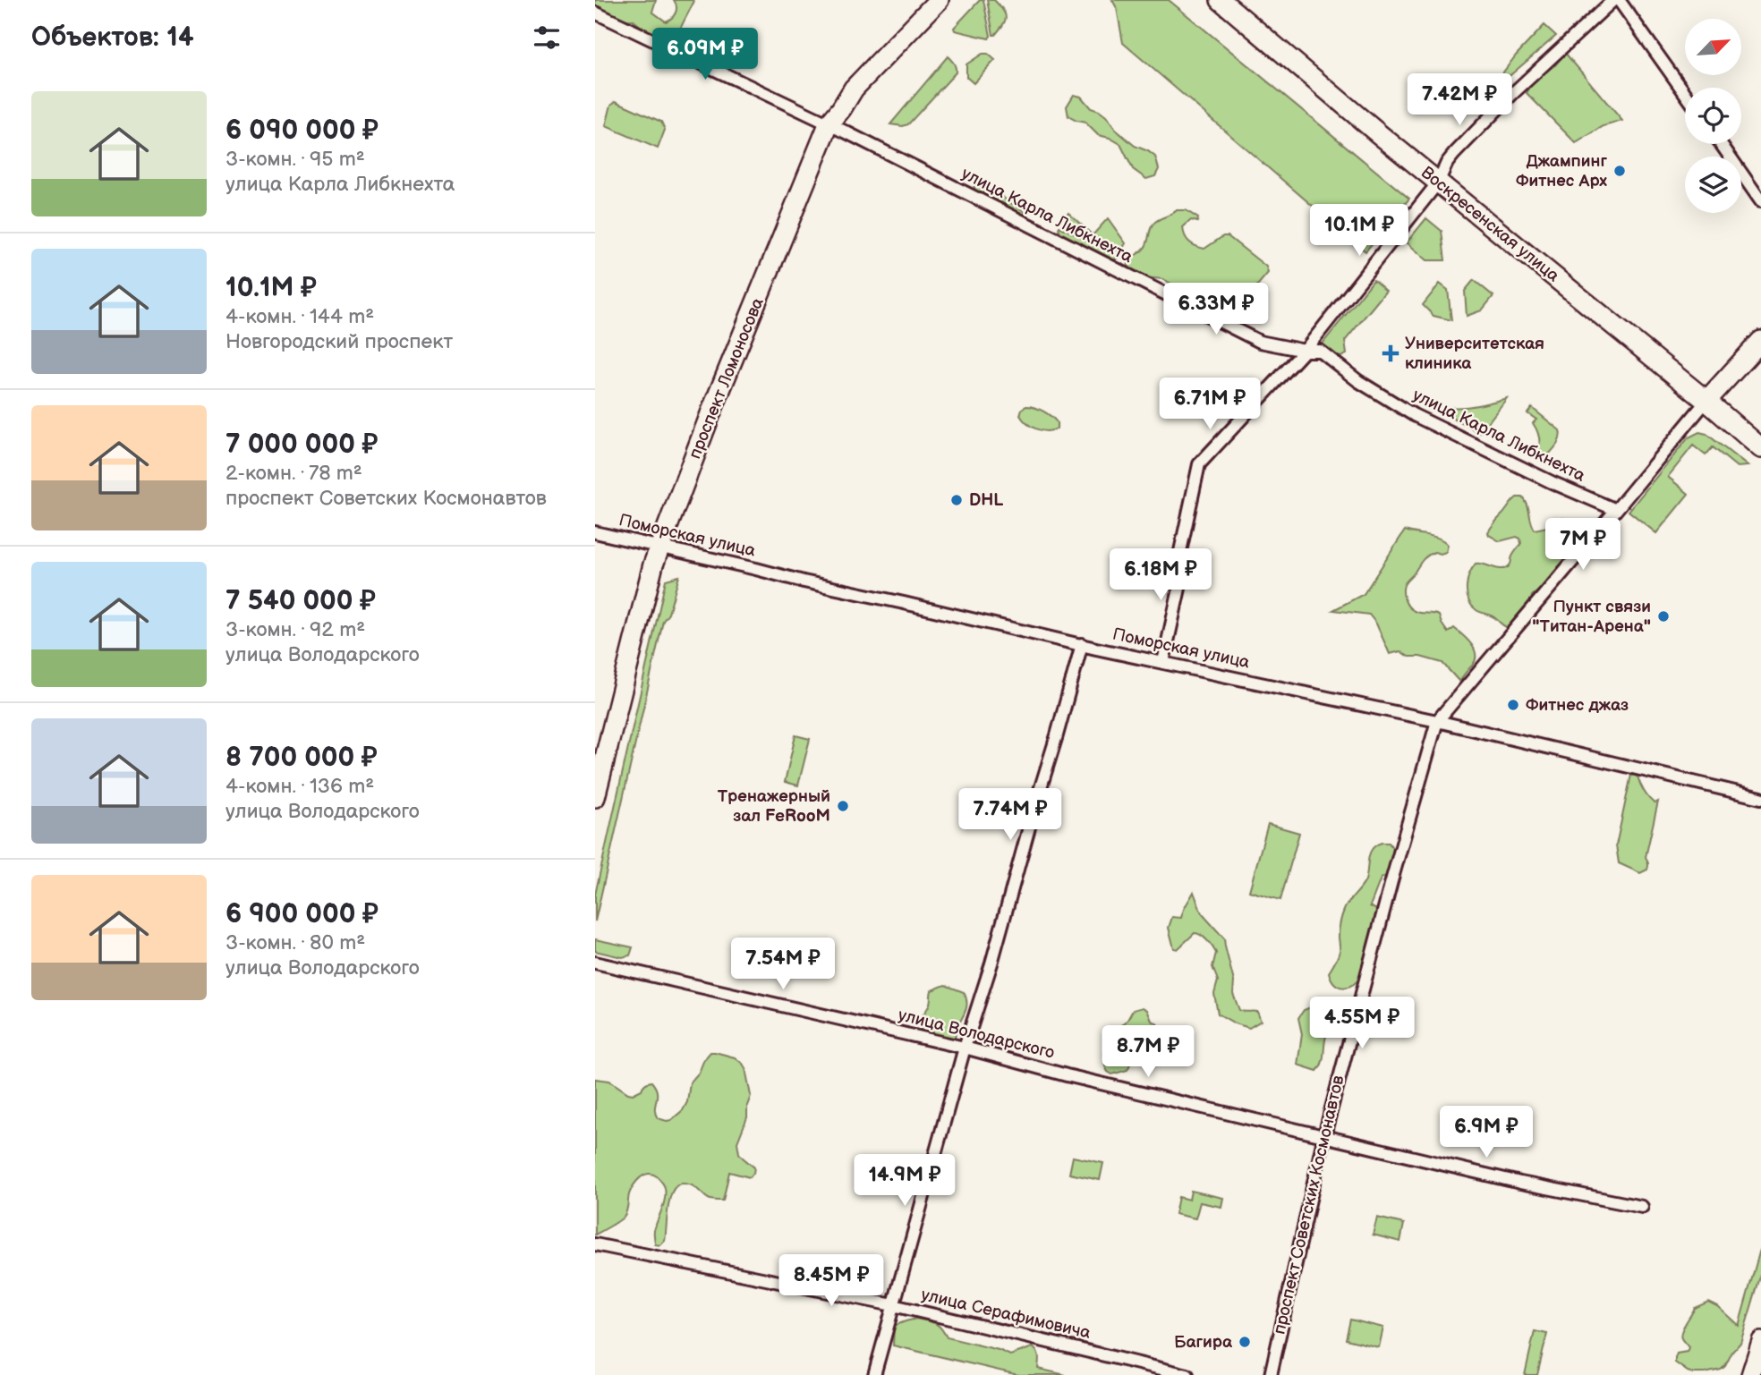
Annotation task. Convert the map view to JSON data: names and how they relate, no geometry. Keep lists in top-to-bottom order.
{
  "streets": {
    "main road": ["Воскресенская улица", "проспект Ломоносова", "проспект Советских Космонавтов"],
    "street": [
      "улица Карла Либкнехта",
      "Поморская улица",
      "улица Володарского",
      "улица Серафимовича"
    ]
  },
  "crossings": [
    ["улица Карла Либкнехта", "проспект Ломоносова"],
    ["улица Карла Либкнехта", "проспект Советских Космонавтов"],
    ["Воскресенская улица", "проспект Советских Космонавтов"],
    ["проспект Ломоносова", "Поморская улица"],
    ["Поморская улица", "проспект Советских Космонавтов"],
    ["улица Володарского", "проспект Советских Космонавтов"]
  ],
  "places": {
    "other": [
      "Джампинг Фитнес Арх",
      "DHL",
      "Пункт связи \"Титан-Арена\"",
      "Фитнес джаз",
      "Тренажерный зал FeRooM",
      "Багира"
    ],
    "health": ["Университетская клиника"]
  },
  "north": "top right",
  "page": {
    "heading": "Объектов: 14",
    "price": [
      "6.09M ₽",
      "7.42M ₽",
      "10.1M ₽",
      "6.33M ₽",
      "6.71M ₽",
      "7M ₽",
      "6.18M ₽",
      "7.74M ₽",
      "7.54M ₽",
      "4.55M ₽",
      "8.7M ₽",
      "6.9M ₽",
      "14.9M ₽",
      "8.45M ₽"
    ],
    "list": [
      {
        "name": "6 090 000 ₽",
        "note": "3-комн. · 95 m² · улица Карла Либкнехта"
      },
      {
        "name": "10.1M ₽",
        "note": "4-комн. · 144 m² · Новгородский проспект"
      },
      {
        "name": "7 000 000 ₽",
        "note": "2-комн. · 78 m² · проспект Советских Космонавтов"
      },
      {
        "name": "7 540 000 ₽",
        "note": "3-комн. · 92 m² · улица Володарского"
      },
      {
        "name": "8 700 000 ₽",
        "note": "4-комн. · 136 m² · улица Володарского"
      },
      {
        "name": "6 900 000 ₽",
        "note": "3-комн. · 80 m² · улица Володарского"
      }
    ]
  }
}
